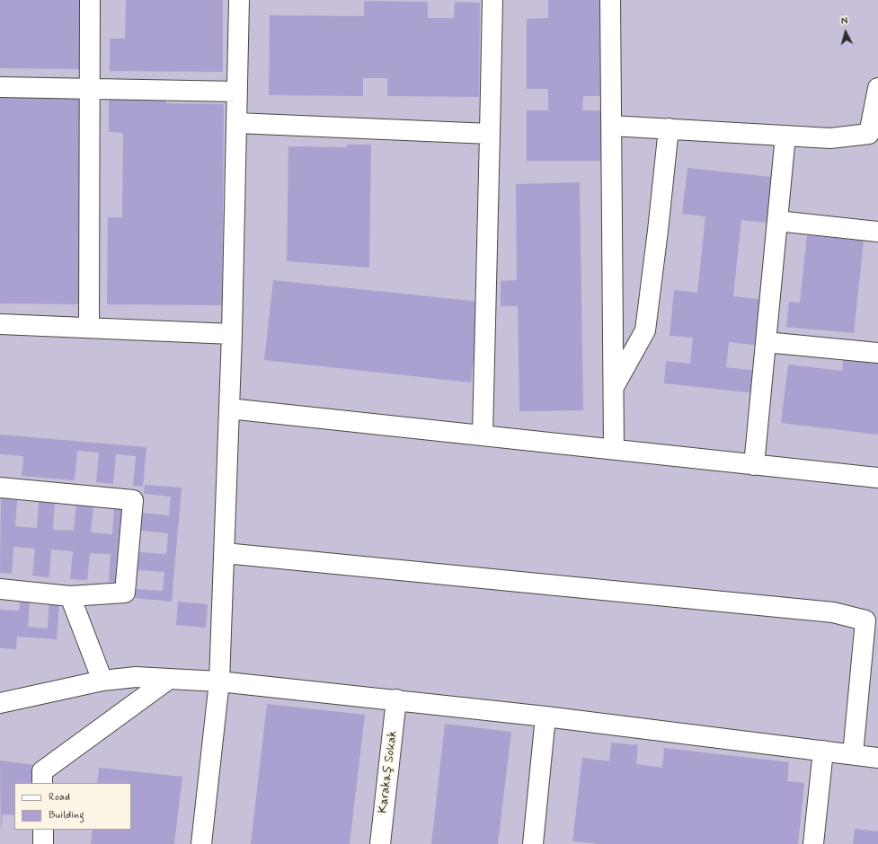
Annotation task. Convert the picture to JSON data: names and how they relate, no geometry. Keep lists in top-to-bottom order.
{
  "streets": {
    "street": ["Karakaş Sokak"]
  },
  "legend": ["Road", "Building"],
  "north": "top"
}
